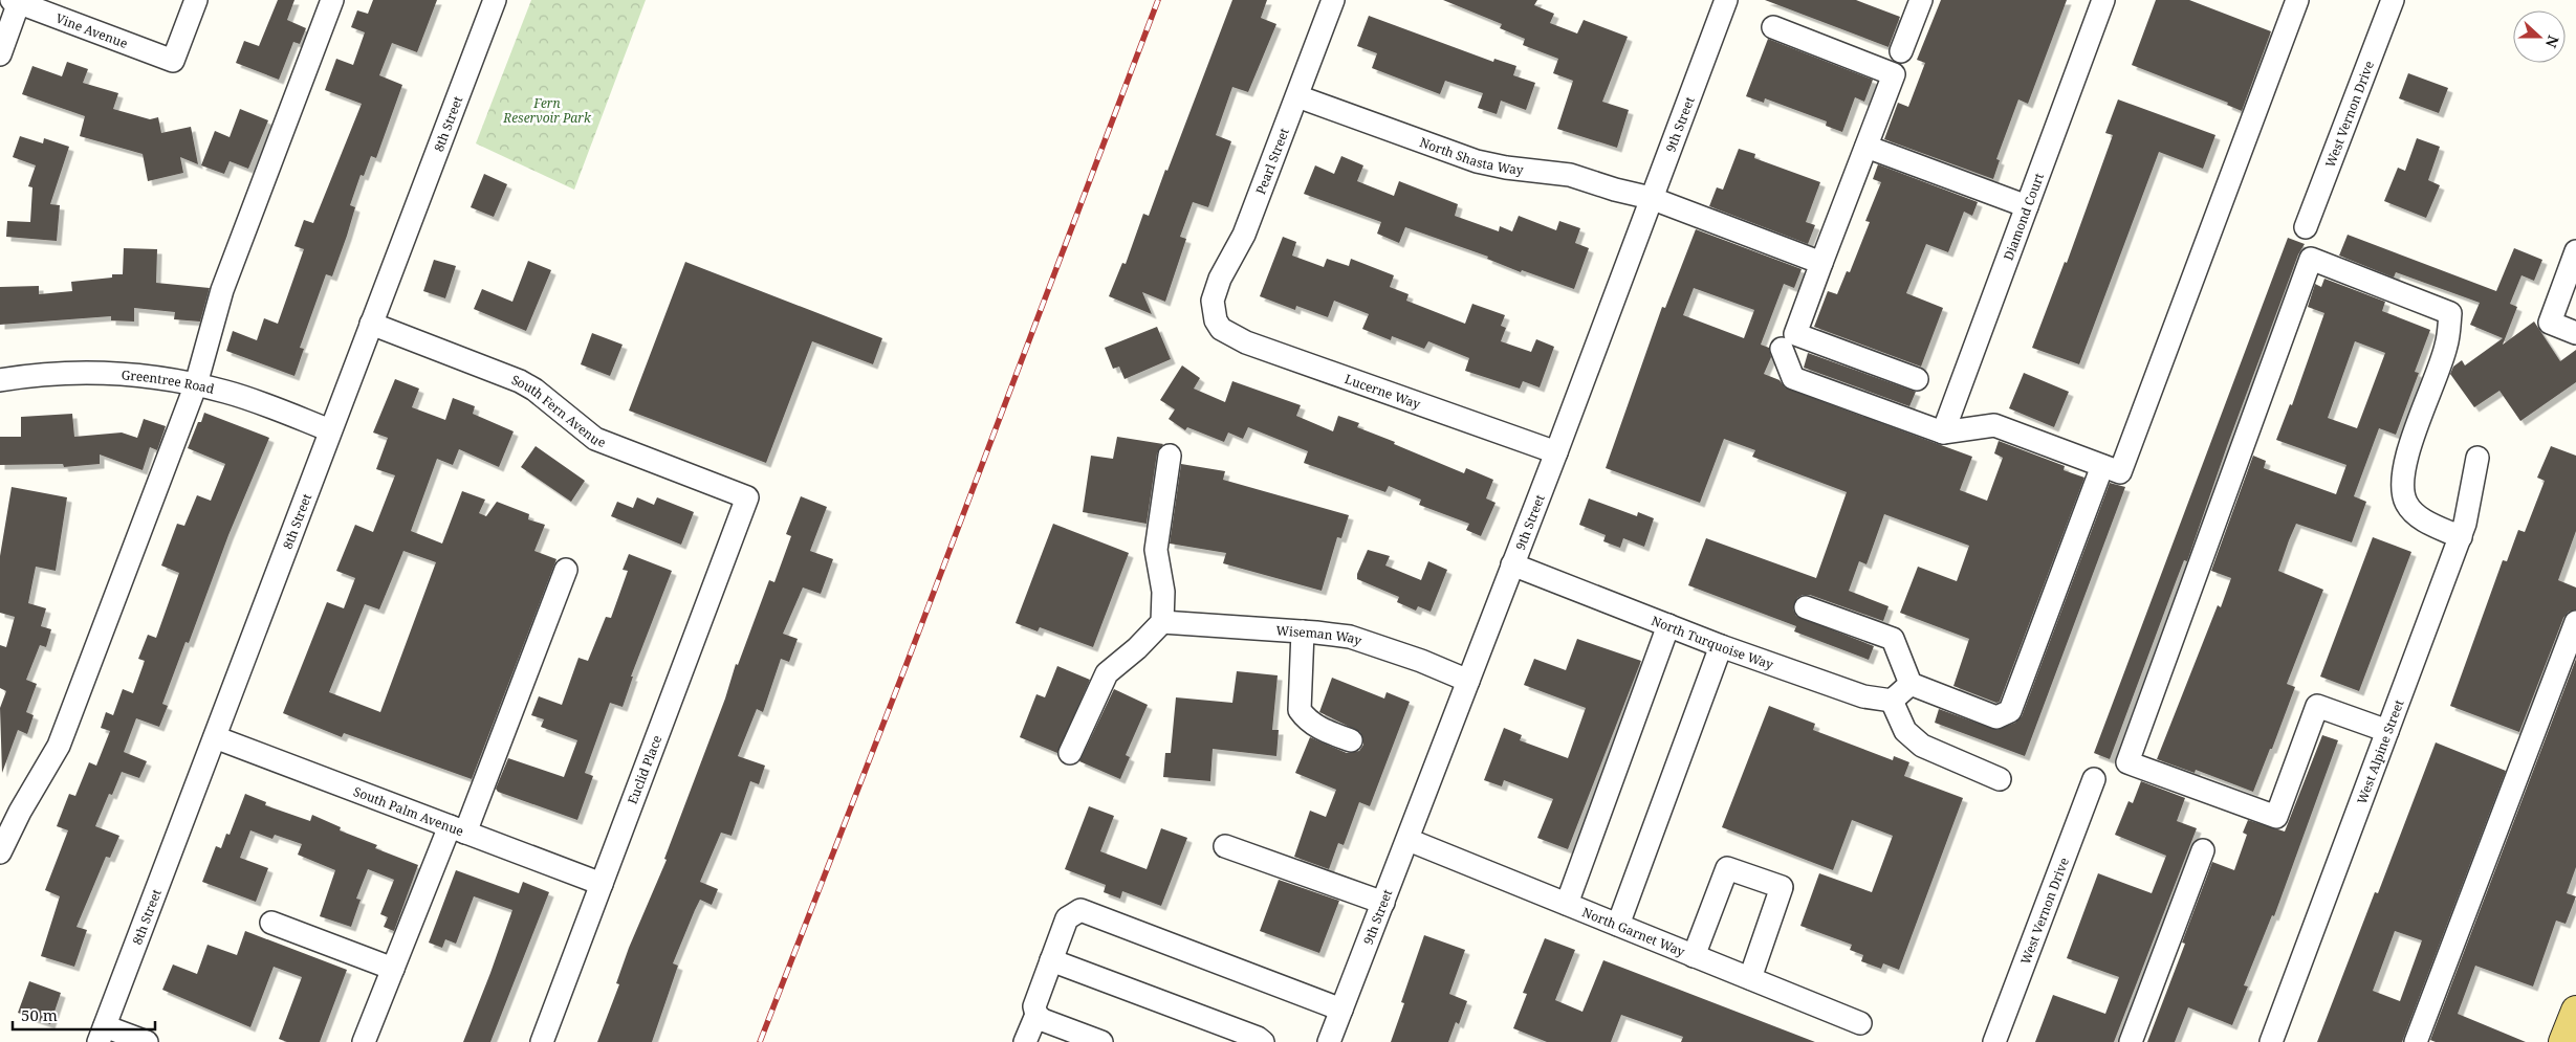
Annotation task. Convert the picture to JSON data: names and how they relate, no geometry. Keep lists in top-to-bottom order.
{
  "streets": {
    "street": [
      "Vine Avenue",
      "West Vernon Drive",
      "8th Street",
      "9th Street",
      "North Shasta Way",
      "Pearl Street",
      "Diamond Court",
      "Greentree Road",
      "Lucerne Way",
      "South Fern Avenue",
      "Wiseman Way",
      "North Turquoise Way",
      "West Alpine Street",
      "Euclid Place",
      "South Palm Avenue",
      "North Garnet Way"
    ]
  },
  "crossings": [
    ["8th Street", "Greentree Road"],
    ["8th Street", "South Fern Avenue"],
    ["8th Street", "South Palm Avenue"],
    ["9th Street", "North Shasta Way"],
    ["9th Street", "Lucerne Way"],
    ["9th Street", "Wiseman Way"],
    ["9th Street", "North Turquoise Way"],
    ["9th Street", "North Garnet Way"],
    ["North Shasta Way", "Pearl Street"],
    ["Pearl Street", "Lucerne Way"],
    ["South Fern Avenue", "Euclid Place"],
    ["Euclid Place", "South Palm Avenue"]
  ],
  "parks": ["Fern Reservoir Park"],
  "scale_bar": "50 m",
  "north": "right"
}
